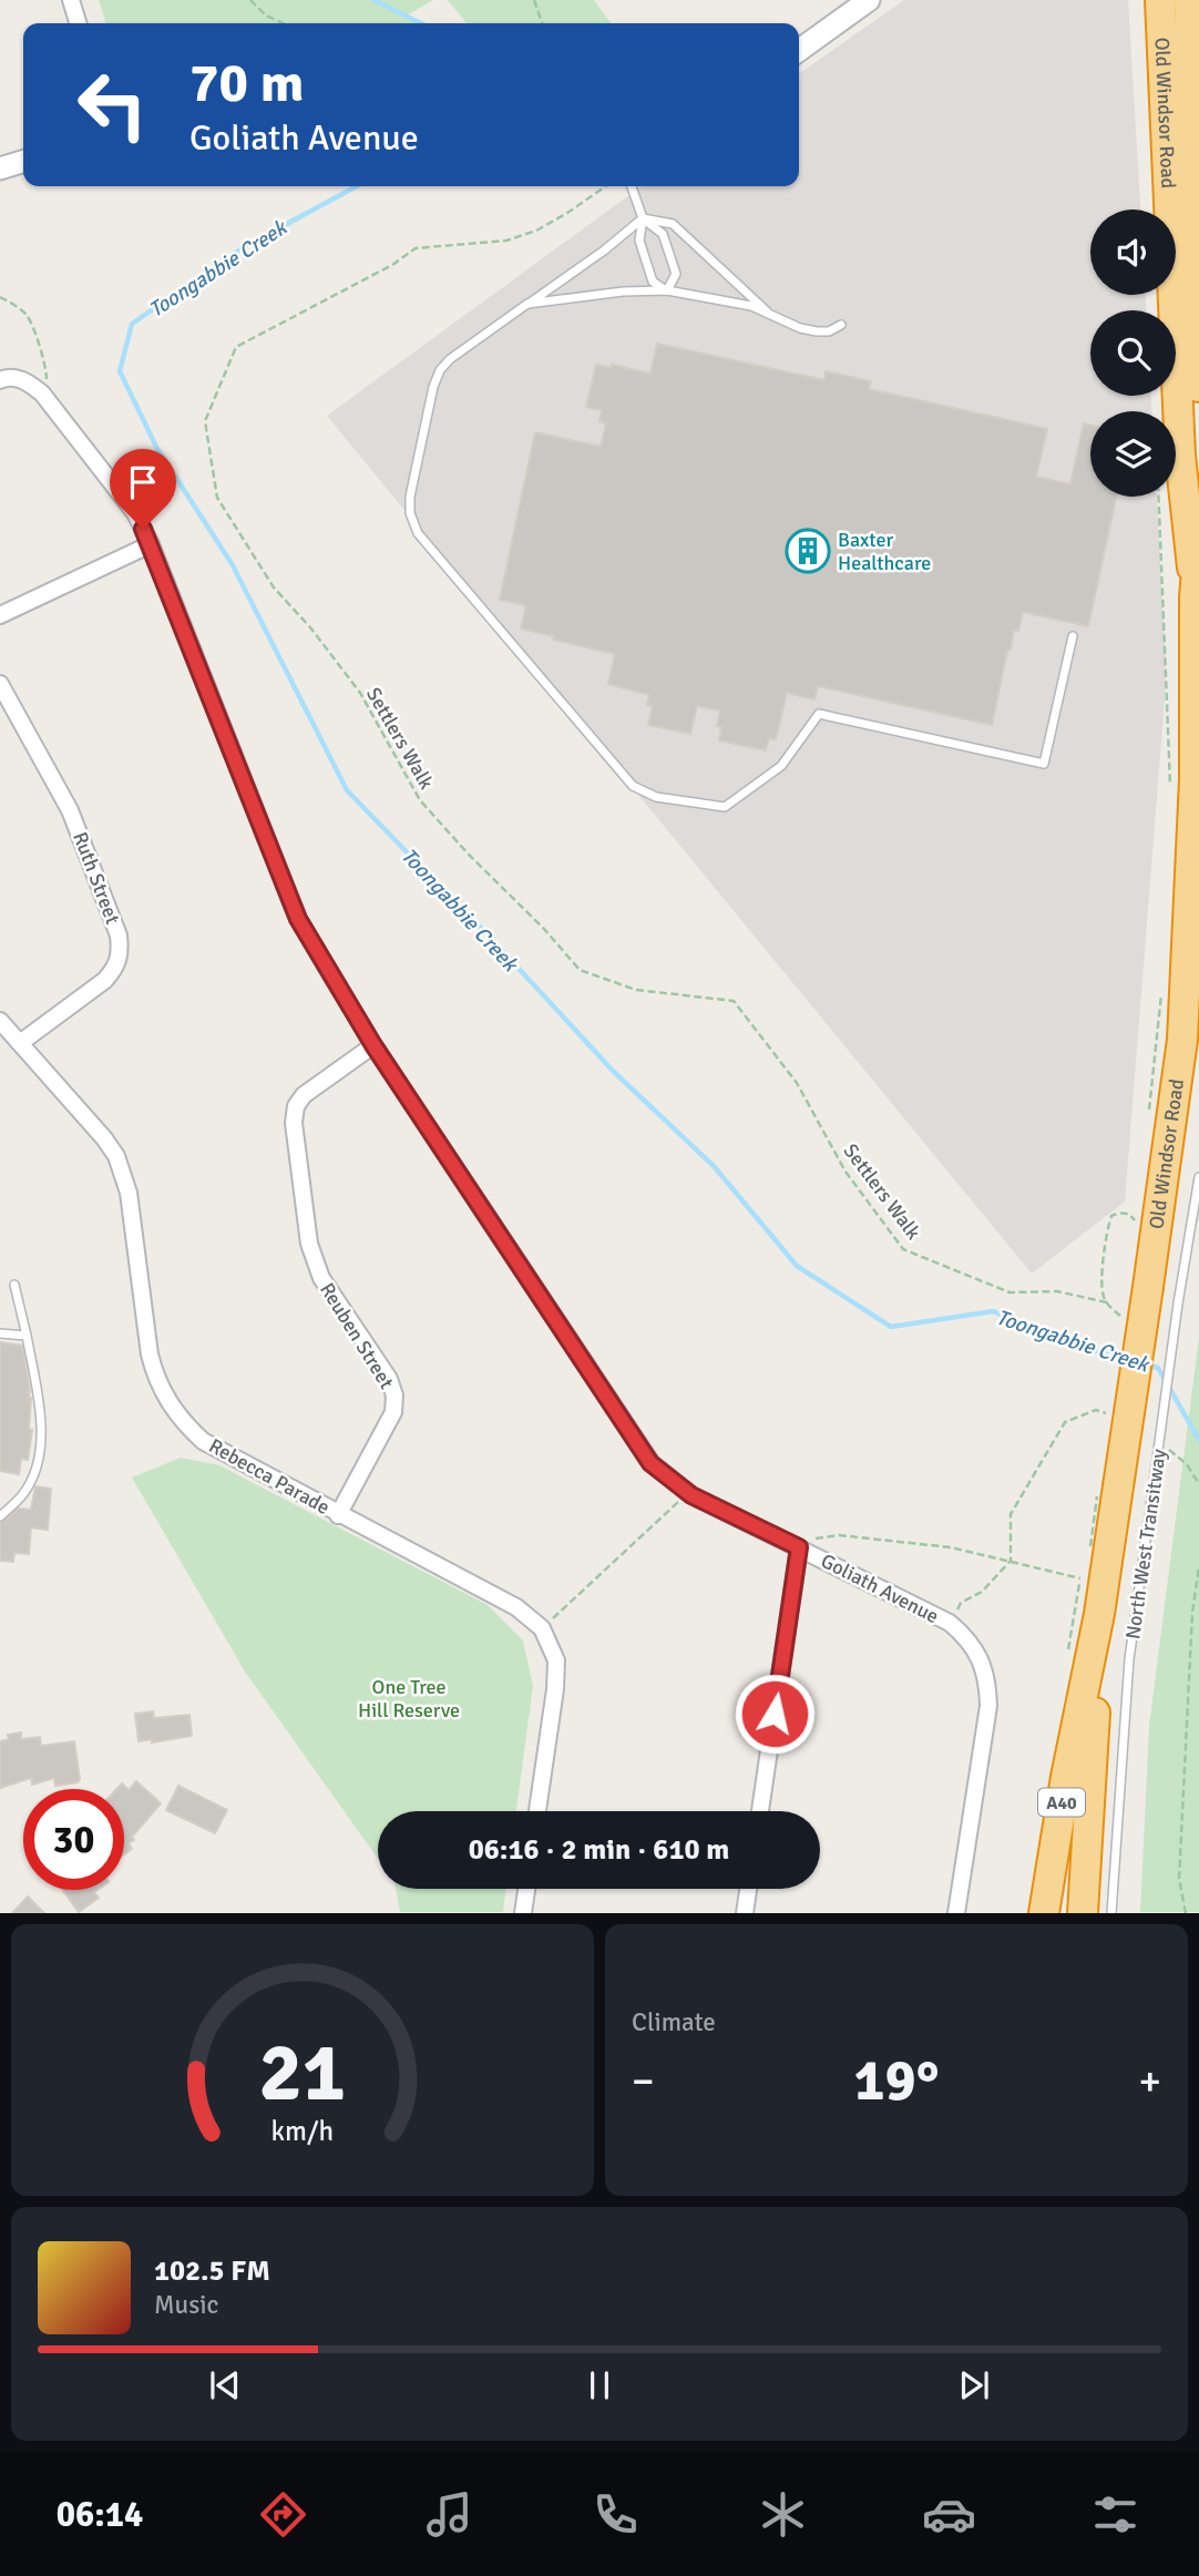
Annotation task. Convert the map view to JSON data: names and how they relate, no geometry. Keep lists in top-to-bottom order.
{
  "streets": {
    "highway": ["Old Windsor Road", "A40"],
    "street": [
      "Ruth Street",
      "Reuben Street",
      "Rebecca Parade",
      "Goliath Avenue"
    ],
    "lane": ["North West Transitway"],
    "path": ["Settlers Walk"]
  },
  "crossings": [
    ["Ruth Street", "Rebecca Parade"],
    ["Reuben Street", "Rebecca Parade"],
    ["Reuben Street", "Goliath Avenue"]
  ],
  "water": ["Toongabbie Creek"],
  "parks": ["One Tree Hill Reserve"],
  "places": {
    "building": ["Baxter Healthcare"]
  },
  "page": {
    "turn": ["70 m", "Goliath Avenue"],
    "limit": "30",
    "trip": "06:16 · 2 min · 610 m",
    "tile": "Climate",
    "heat": ["−", "19°", "+"],
    "song": ["102.5 FM", "Music"],
    "tabs": "06:14",
    "gauge": ["21", "km/h"]
  }
}
